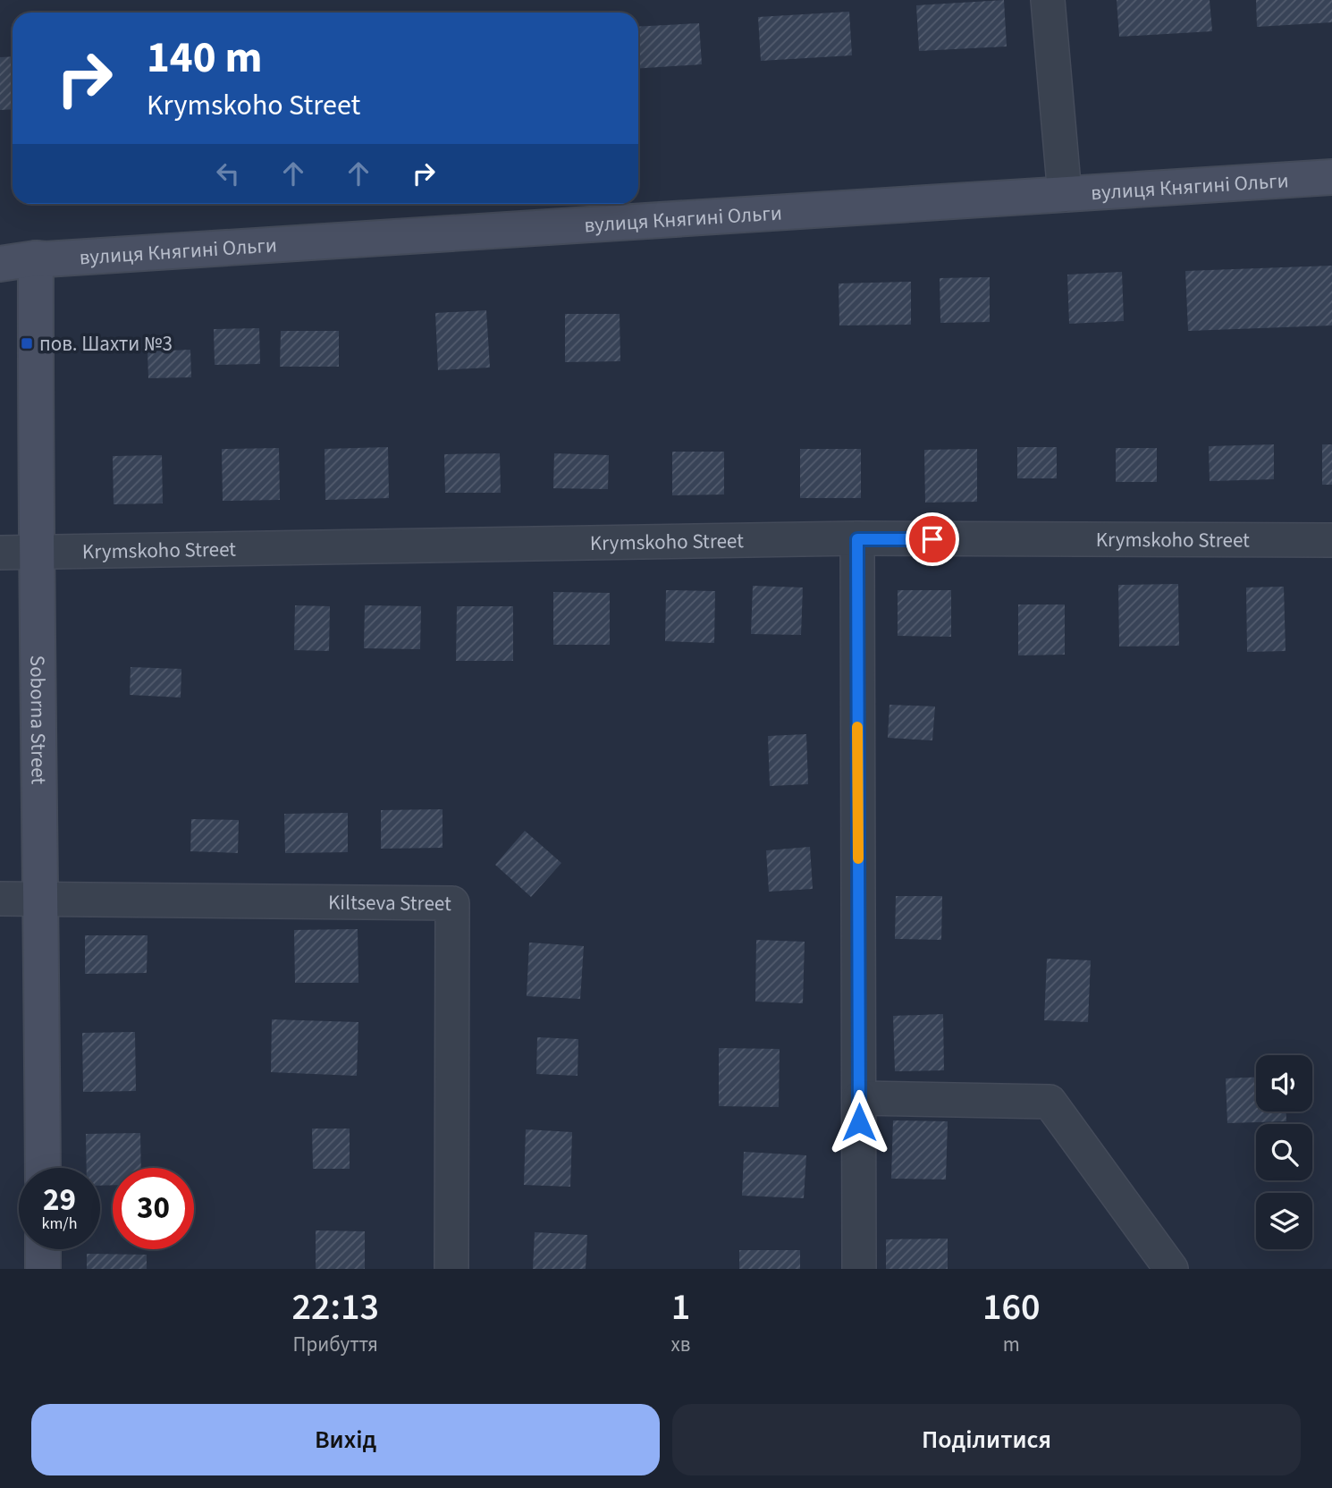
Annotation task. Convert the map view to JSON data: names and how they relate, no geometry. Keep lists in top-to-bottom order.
{
  "streets": {
    "street": [
      "вулиця Княгині Ольги",
      "Krymskoho Street",
      "Soborna Street",
      "Kiltseva Street"
    ]
  },
  "crossings": [
    ["вулиця Княгині Ольги", "Soborna Street"],
    ["Krymskoho Street", "Soborna Street"],
    ["Soborna Street", "Kiltseva Street"]
  ],
  "places": {
    "transit": ["пов. Шахти №3"]
  },
  "page": {
    "turn": ["140 m", "Krymskoho Street"],
    "speed": "29 km/h",
    "limit": "30",
    "eta": [
      "22:13",
      "Прибуття",
      "1",
      "хв",
      "160",
      "m"
    ],
    "buttons": ["Вихід", "Поділитися"]
  }
}
